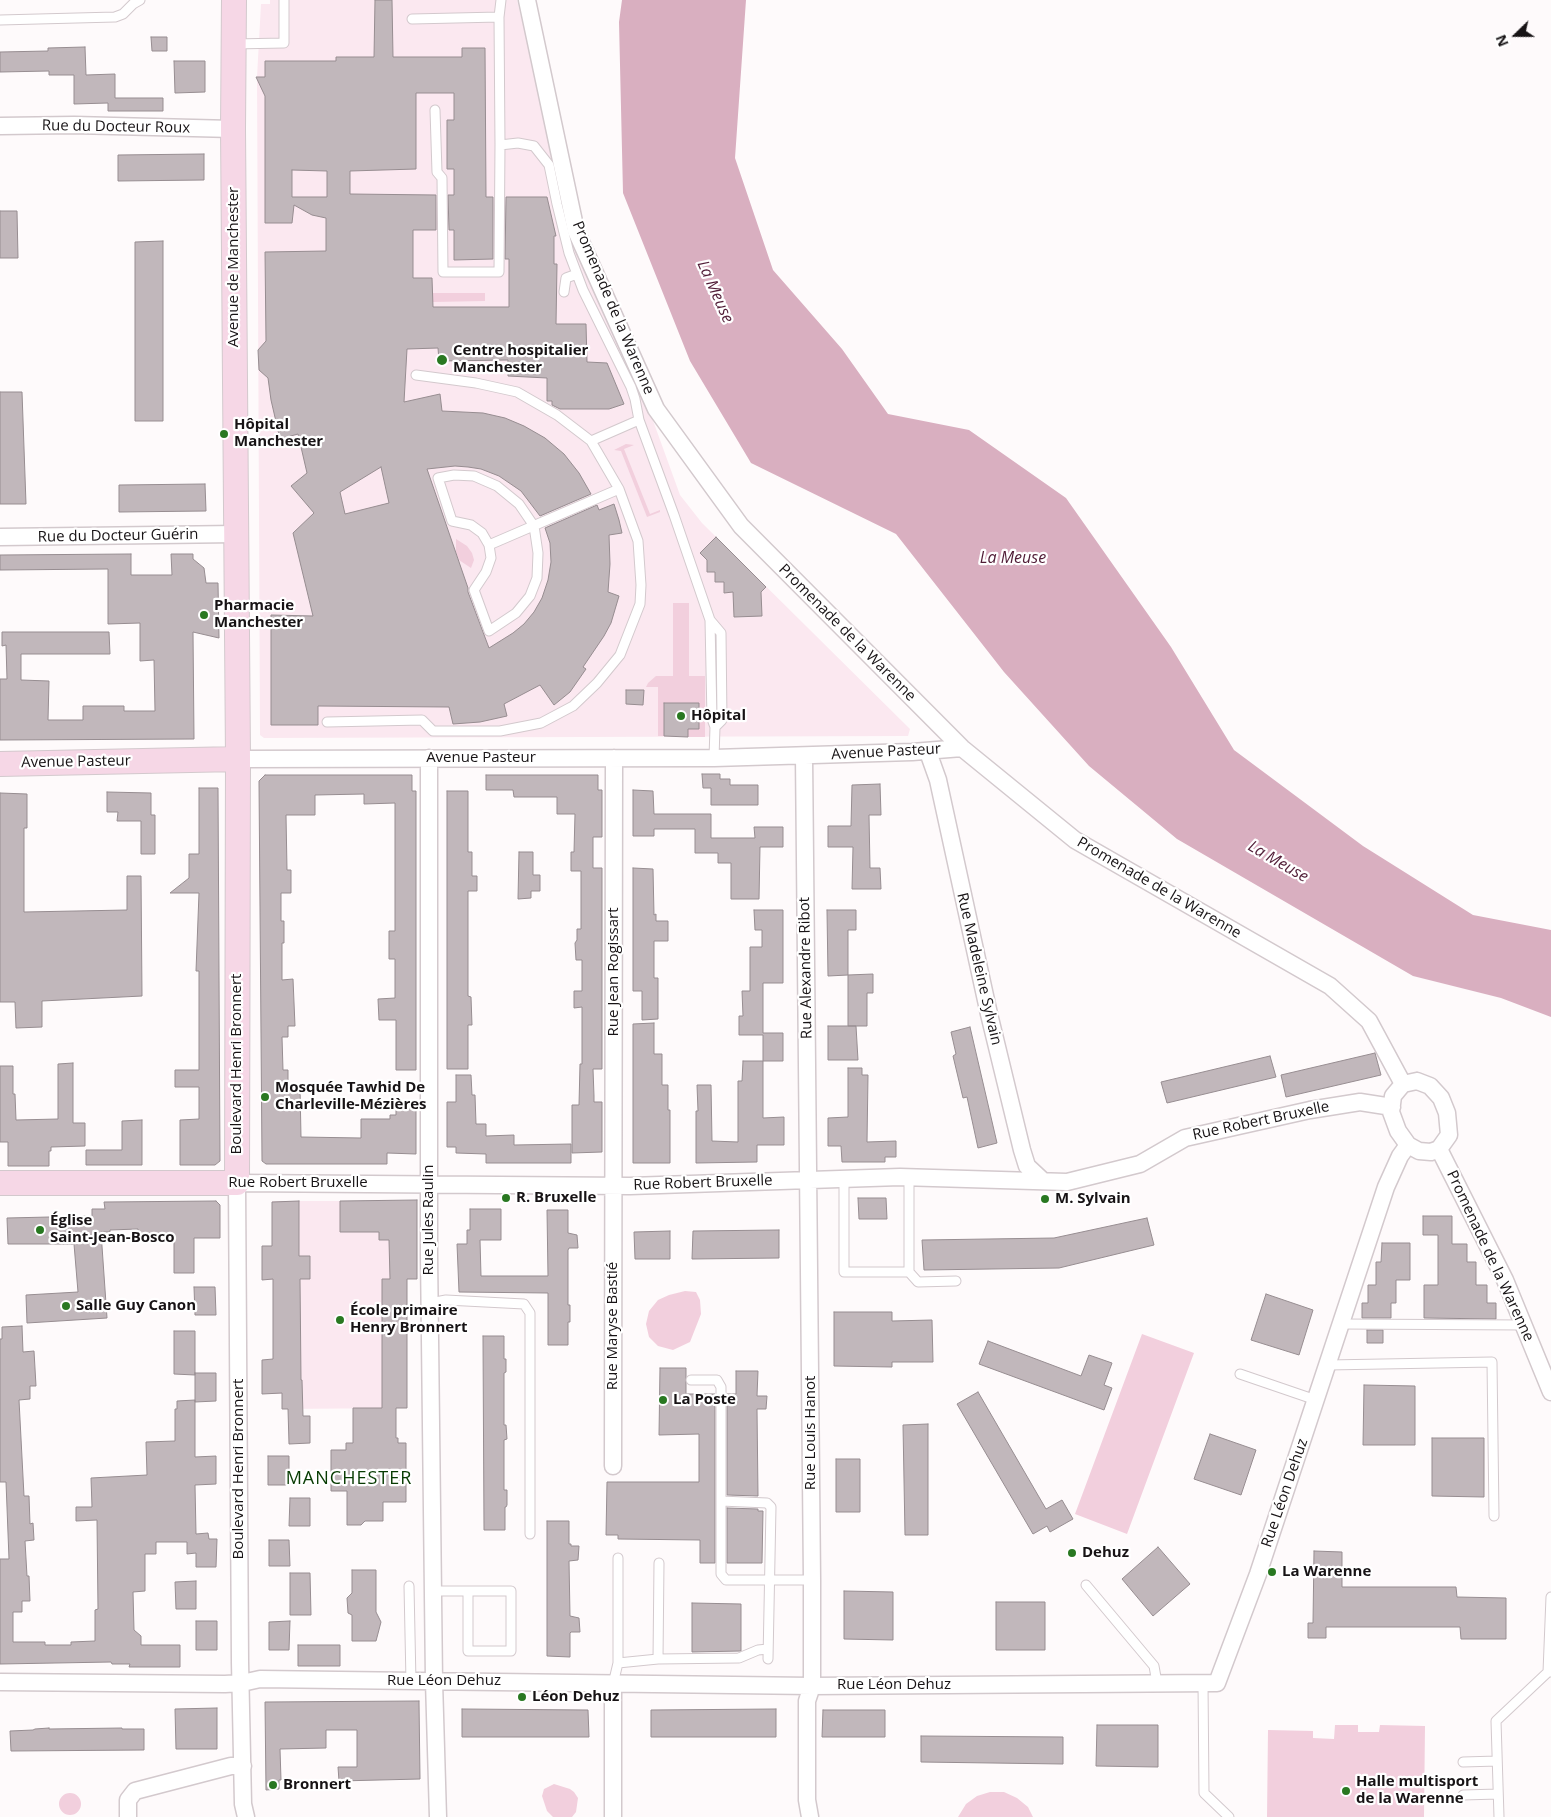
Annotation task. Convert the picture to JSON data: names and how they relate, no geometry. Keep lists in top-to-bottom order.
{
  "streets": {
    "main road": [
      "Avenue de Manchester",
      "Avenue Pasteur",
      "Boulevard Henri Bronnert",
      "Rue Robert Bruxelle"
    ],
    "street": [
      "Rue du Docteur Roux",
      "Promenade de la Warenne",
      "Rue du Docteur Guérin",
      "Rue Alexandre Ribot",
      "Rue Madeleine Sylvain",
      "Rue Jean Rogissart",
      "Rue Jules Raulin",
      "Rue Maryse Bastié",
      "Rue Louis Hanot",
      "Rue Léon Dehuz"
    ]
  },
  "crossings": [
    ["Rue du Docteur Roux", "Avenue de Manchester"],
    ["Avenue de Manchester", "Rue du Docteur Guérin"],
    ["Avenue de Manchester", "Boulevard Henri Bronnert"],
    ["Promenade de la Warenne", "Avenue Pasteur"],
    ["Promenade de la Warenne", "Rue Robert Bruxelle"],
    ["Promenade de la Warenne", "Rue Léon Dehuz"],
    ["Rue du Docteur Guérin", "Boulevard Henri Bronnert"],
    ["Avenue Pasteur", "Rue Alexandre Ribot"],
    ["Avenue Pasteur", "Rue Madeleine Sylvain"],
    ["Avenue Pasteur", "Rue Jean Rogissart"],
    ["Avenue Pasteur", "Boulevard Henri Bronnert"],
    ["Avenue Pasteur", "Rue Jules Raulin"],
    ["Rue Alexandre Ribot", "Rue Robert Bruxelle"],
    ["Rue Alexandre Ribot", "Rue Louis Hanot"],
    ["Rue Madeleine Sylvain", "Rue Robert Bruxelle"],
    ["Rue Jean Rogissart", "Rue Robert Bruxelle"],
    ["Rue Jean Rogissart", "Rue Maryse Bastié"],
    ["Boulevard Henri Bronnert", "Rue Robert Bruxelle"],
    ["Boulevard Henri Bronnert", "Rue Léon Dehuz"],
    ["Rue Robert Bruxelle", "Rue Jules Raulin"],
    ["Rue Robert Bruxelle", "Rue Maryse Bastié"],
    ["Rue Robert Bruxelle", "Rue Louis Hanot"],
    ["Rue Robert Bruxelle", "Rue Léon Dehuz"],
    ["Rue Jules Raulin", "Rue Léon Dehuz"],
    ["Rue Louis Hanot", "Rue Léon Dehuz"]
  ],
  "districts": ["MANCHESTER"],
  "water": ["La Meuse"],
  "places": [
    "Centre hospitalier Manchester",
    "Hôpital Manchester",
    "Pharmacie Manchester",
    "Hôpital",
    "Mosquée Tawhid De Charleville-Mézières",
    "R. Bruxelle",
    "M. Sylvain",
    "Église Saint-Jean-Bosco",
    "Salle Guy Canon",
    "École primaire Henry Bronnert",
    "La Poste",
    "Dehuz",
    "La Warenne",
    "Léon Dehuz",
    "Bronnert",
    "Halle multisport de la Warenne"
  ],
  "north": "left"
}
